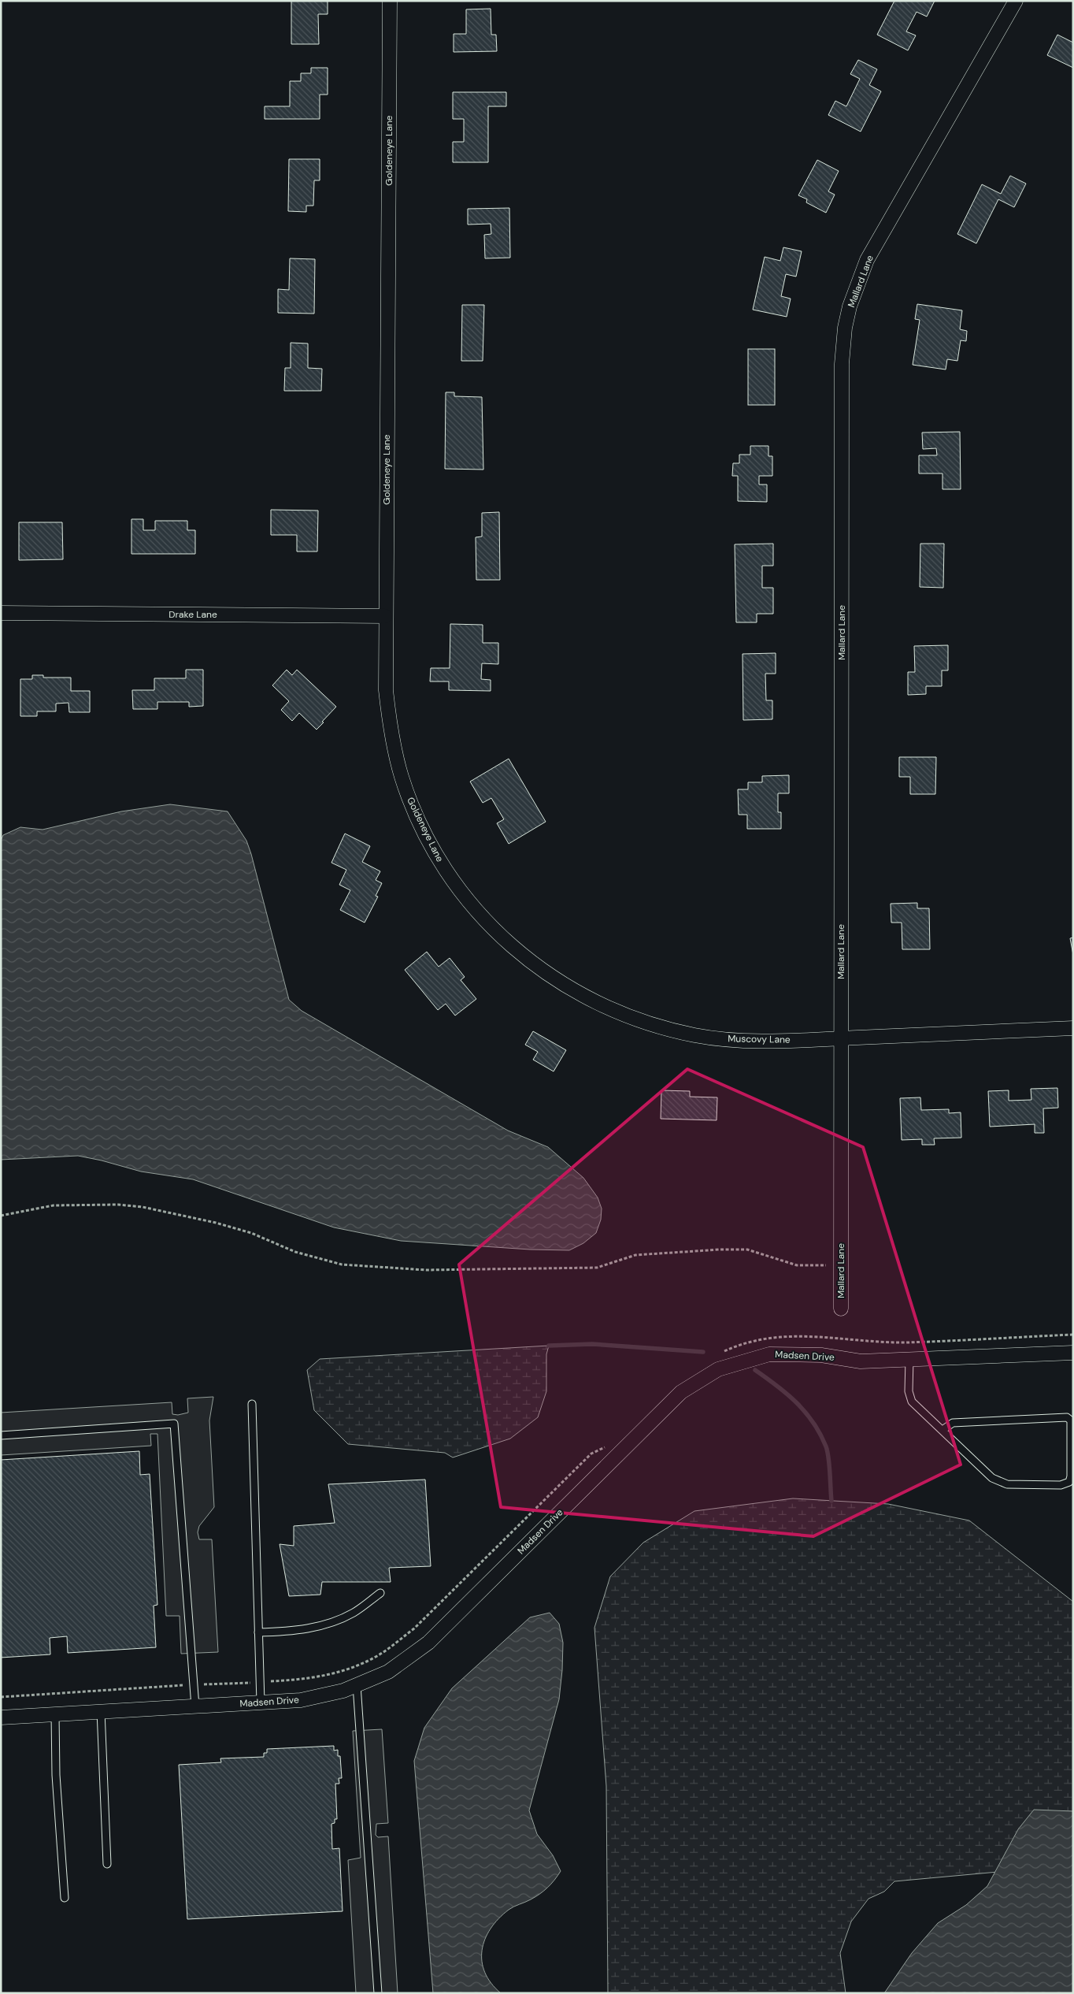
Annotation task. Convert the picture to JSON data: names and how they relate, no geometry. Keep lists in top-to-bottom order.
{
  "streets": {
    "street": [
      "Goldeneye Lane",
      "Mallard Lane",
      "Drake Lane",
      "Muscovy Lane",
      "Madsen Drive"
    ]
  },
  "crossings": [
    ["Goldeneye Lane", "Drake Lane"],
    ["Goldeneye Lane", "Muscovy Lane"],
    ["Mallard Lane", "Muscovy Lane"]
  ]
}
